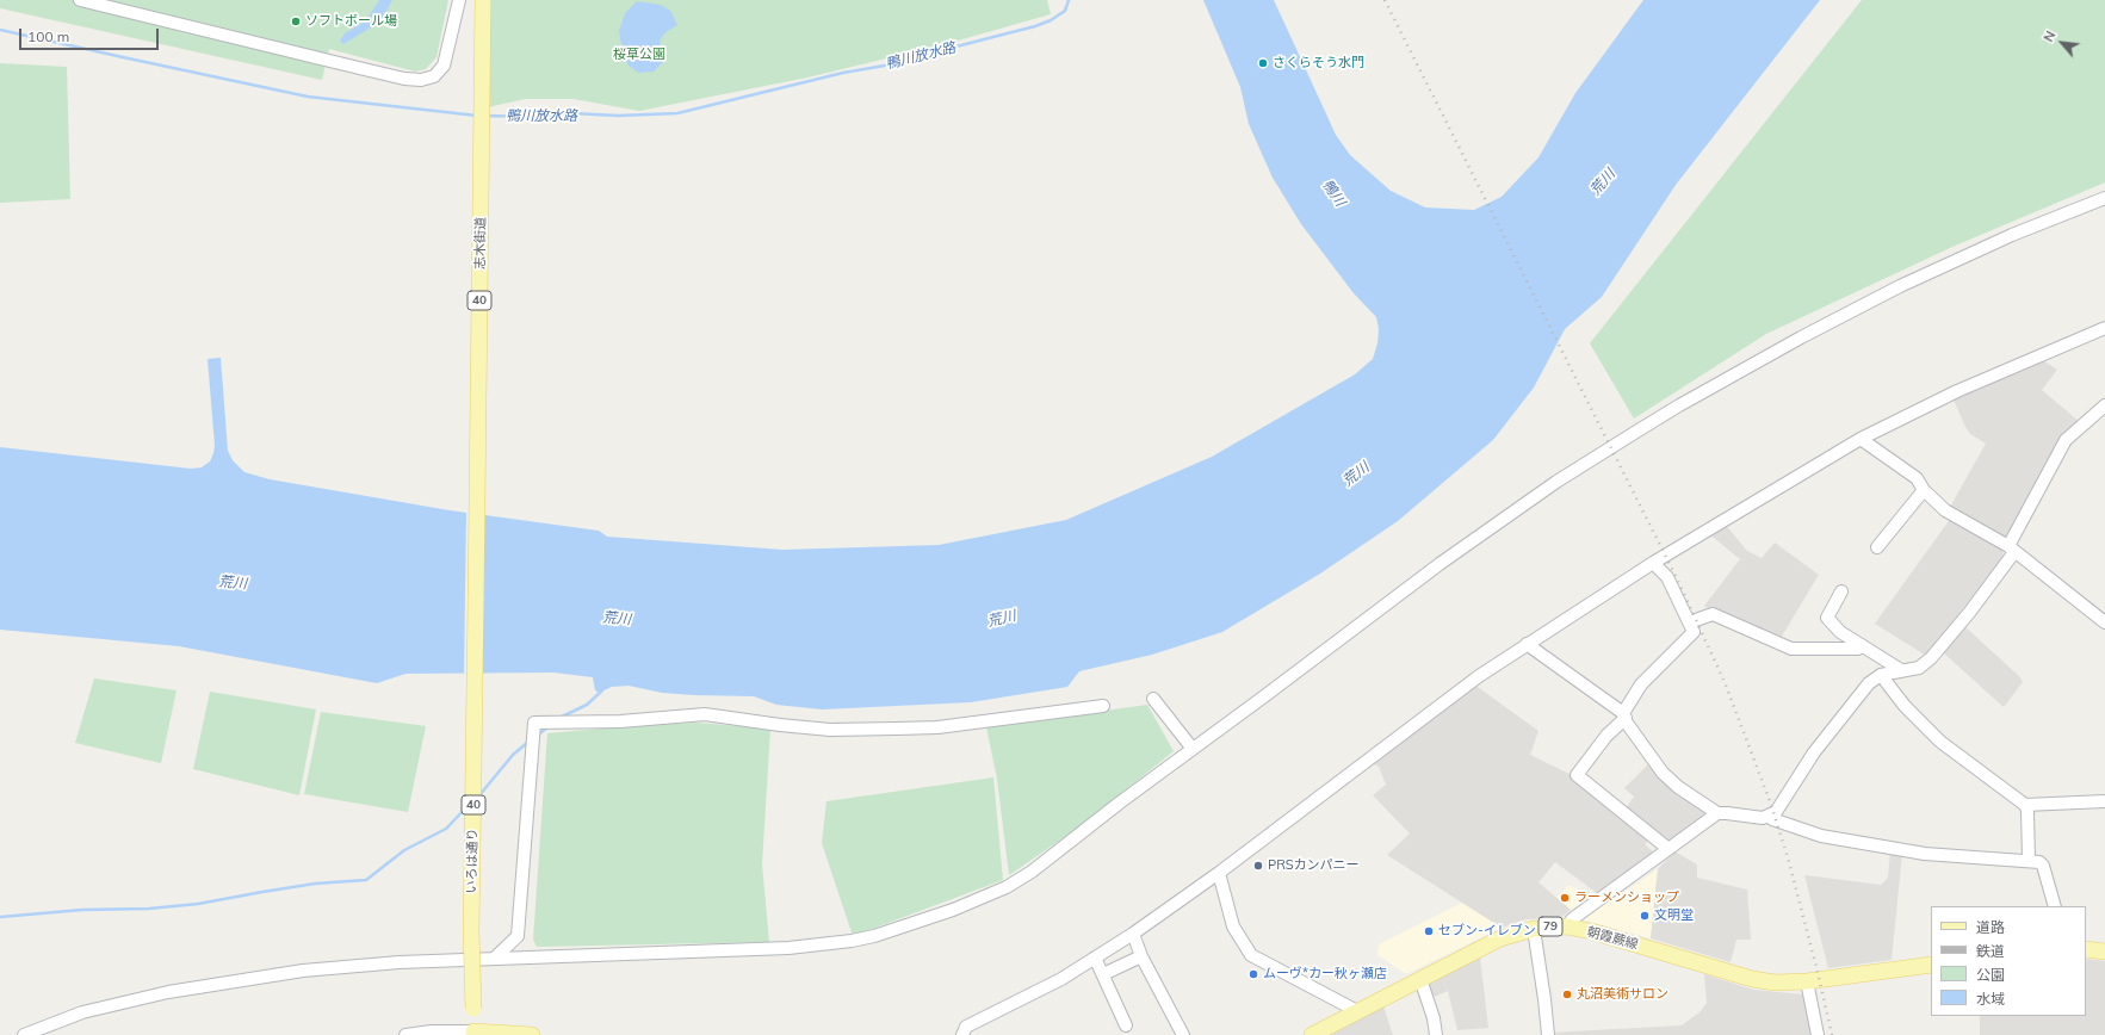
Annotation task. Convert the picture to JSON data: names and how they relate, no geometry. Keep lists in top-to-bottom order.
{
  "streets": {
    "main road": [
      "志木街道",
      "40",
      "いろは通り",
      "79",
      "朝霞蕨線"
    ]
  },
  "crossings": [
    ["志木街道", "いろは通り"]
  ],
  "water": ["鴨川放水路", "荒川", "鴨川"],
  "parks": ["桜草公園"],
  "places": [
    "ソフトボール場",
    "さくらそう水門",
    "PRSカンパニー",
    "ラーメンショップ",
    "文明堂",
    "セブン-イレブン",
    "ムーヴ*カー秋ヶ瀬店",
    "丸沼美術サロン"
  ],
  "legend": [
    "道路",
    "鉄道",
    "公園",
    "水域"
  ],
  "scale_bar": "100 m",
  "north": "top left"
}
